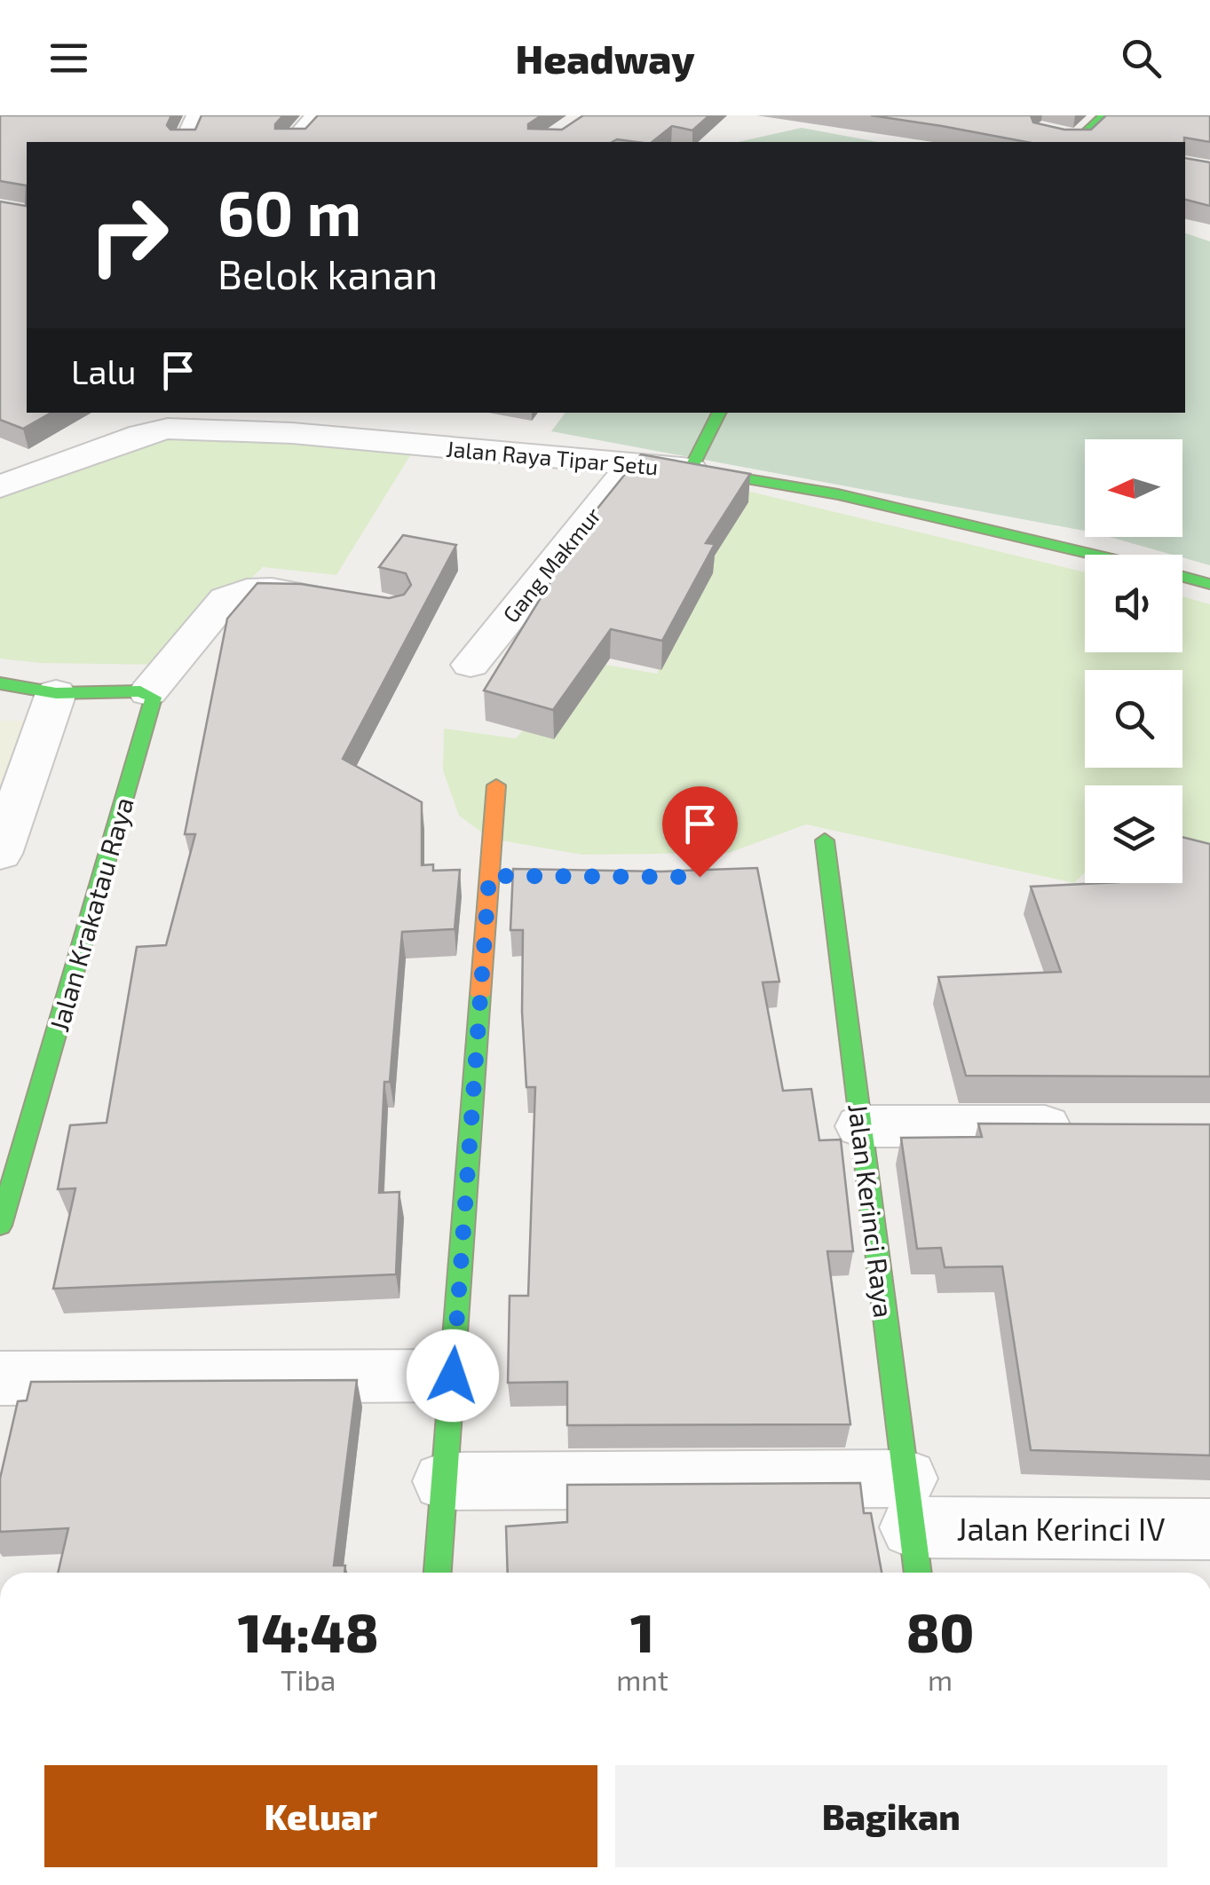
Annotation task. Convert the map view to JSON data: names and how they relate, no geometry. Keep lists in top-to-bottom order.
{
  "streets": {
    "street": [
      "Jalan Raya Tipar Setu",
      "Gang Makmur",
      "Jalan Krakatau Raya",
      "Jalan Kerinci Raya",
      "Jalan Kerinci IV"
    ]
  },
  "crossings": [
    ["Jalan Raya Tipar Setu", "Gang Makmur"],
    ["Jalan Kerinci Raya", "Jalan Kerinci IV"]
  ],
  "north": "left",
  "page": {
    "header": "Headway",
    "turn": ["60 m", "Belok kanan"],
    "then": "Lalu",
    "eta": [
      "14:48",
      "Tiba",
      "1",
      "mnt",
      "80",
      "m"
    ],
    "buttons": ["Keluar", "Bagikan"]
  }
}
